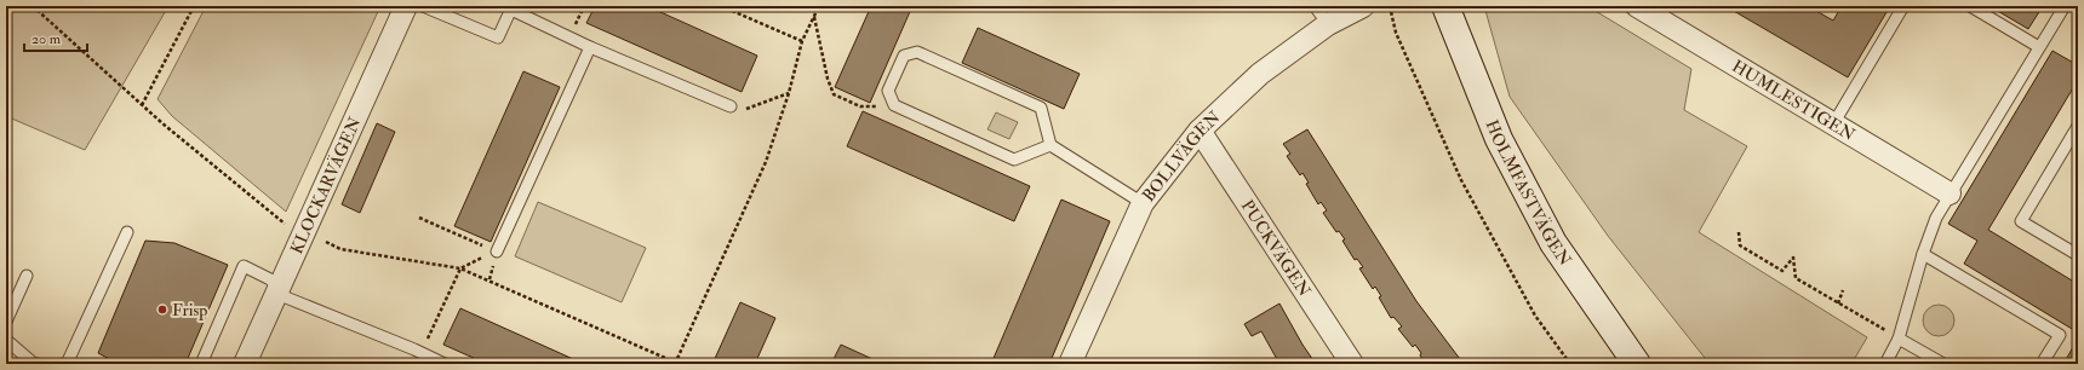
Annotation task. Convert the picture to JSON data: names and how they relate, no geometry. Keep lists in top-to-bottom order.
{
  "streets": {
    "street": [
      "HUMLESTIGEN",
      "BOLLVÄGEN",
      "KLOCKARVÄGEN",
      "HOLMFASTVÄGEN",
      "PUCKVÄGEN"
    ]
  },
  "crossings": [
    ["BOLLVÄGEN", "PUCKVÄGEN"]
  ],
  "places": ["Frisp"],
  "scale_bar": "20 m"
}
